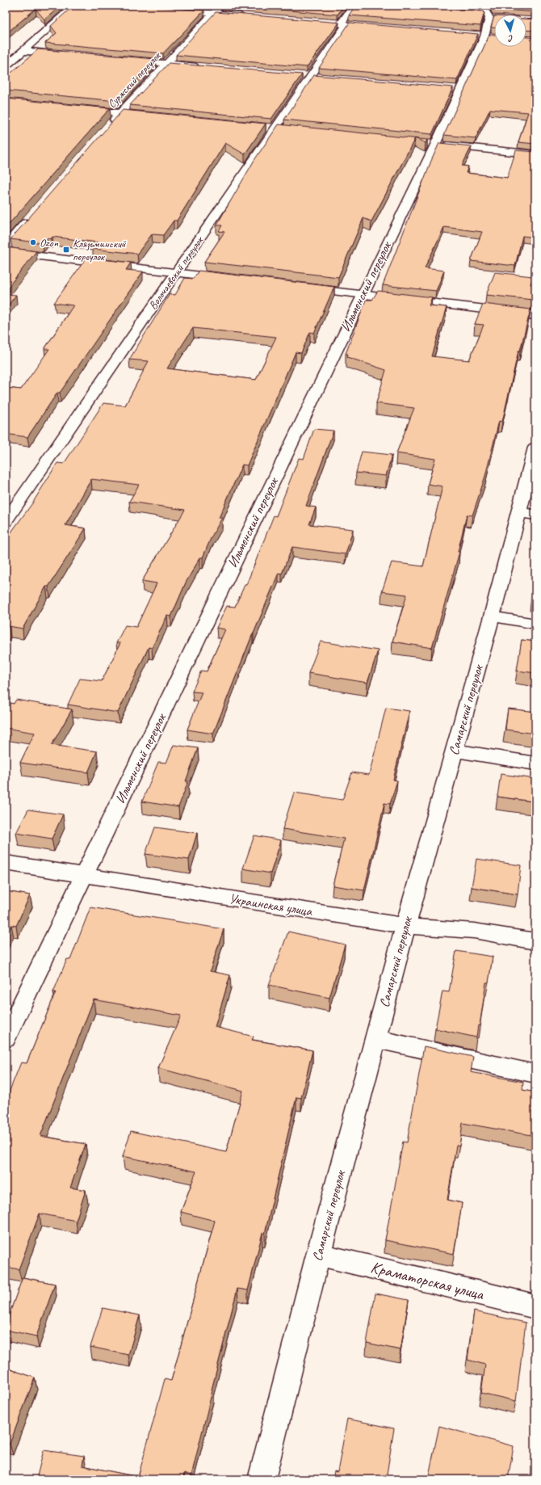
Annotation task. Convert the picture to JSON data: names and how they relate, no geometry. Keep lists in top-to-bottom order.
{
  "streets": {
    "street": [
      "Суржский переулок",
      "Волочаевский переулок",
      "Ильменский переулок",
      "Самарский переулок",
      "Украинская улица",
      "Краматорская улица"
    ]
  },
  "crossings": [
    ["Ильменский переулок", "Украинская улица"],
    ["Самарский переулок", "Украинская улица"],
    ["Самарский переулок", "Краматорская улица"]
  ],
  "places": {
    "other": ["Ozon"],
    "transit": ["Клязьминский переулок"]
  },
  "north": "bottom"
}
